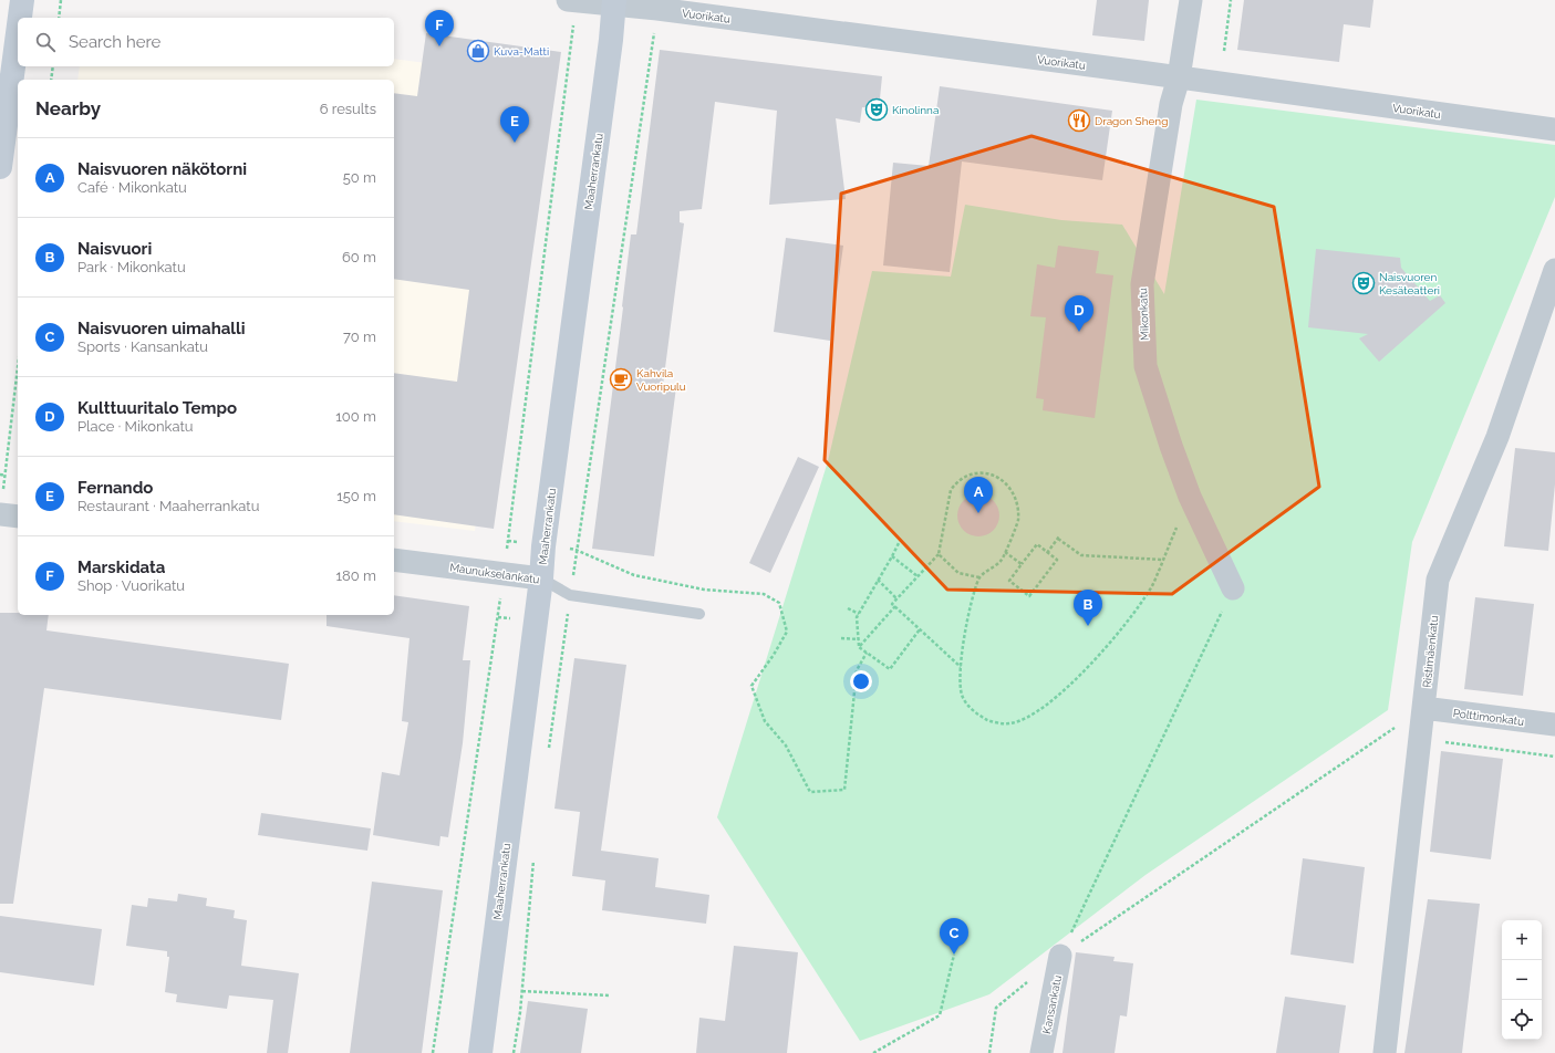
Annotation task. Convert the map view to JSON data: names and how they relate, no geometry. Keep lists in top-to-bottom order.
{
  "streets": {
    "main road": ["Maaherrankatu"],
    "street": [
      "Vuorikatu",
      "Mikonkatu",
      "Maunukselankatu",
      "Ristimäenkatu",
      "Polttimonkatu",
      "Kansankatu"
    ]
  },
  "crossings": [
    ["Vuorikatu", "Maaherrankatu"],
    ["Vuorikatu", "Mikonkatu"],
    ["Maaherrankatu", "Maunukselankatu"],
    ["Ristimäenkatu", "Polttimonkatu"]
  ],
  "places": {
    "shop": ["Kuva-Matti"],
    "theatre": ["Kinolinna", "Naisvuoren Kesäteatteri"],
    "restaurant": ["Dragon Sheng"],
    "cafe": ["Kahvila Vuoripulu"]
  },
  "page": {
    "pins": [
      "F",
      "E",
      "D",
      "A",
      "B",
      "C"
    ],
    "search": "Search here",
    "heading": ["Nearby", "6 results"],
    "list": [
      {
        "mark": "A",
        "name": "Naisvuoren näkötorni",
        "note": "Café · Mikonkatu",
        "value": "50 m"
      },
      {
        "mark": "B",
        "name": "Naisvuori",
        "note": "Park · Mikonkatu",
        "value": "60 m"
      },
      {
        "mark": "C",
        "name": "Naisvuoren uimahalli",
        "note": "Sports · Kansankatu",
        "value": "70 m"
      },
      {
        "mark": "D",
        "name": "Kulttuuritalo Tempo",
        "note": "Place · Mikonkatu",
        "value": "100 m"
      },
      {
        "mark": "E",
        "name": "Fernando",
        "note": "Restaurant · Maaherrankatu",
        "value": "150 m"
      },
      {
        "mark": "F",
        "name": "Marskidata",
        "note": "Shop · Vuorikatu",
        "value": "180 m"
      }
    ],
    "map_buttons": ["+", "−"]
  }
}
